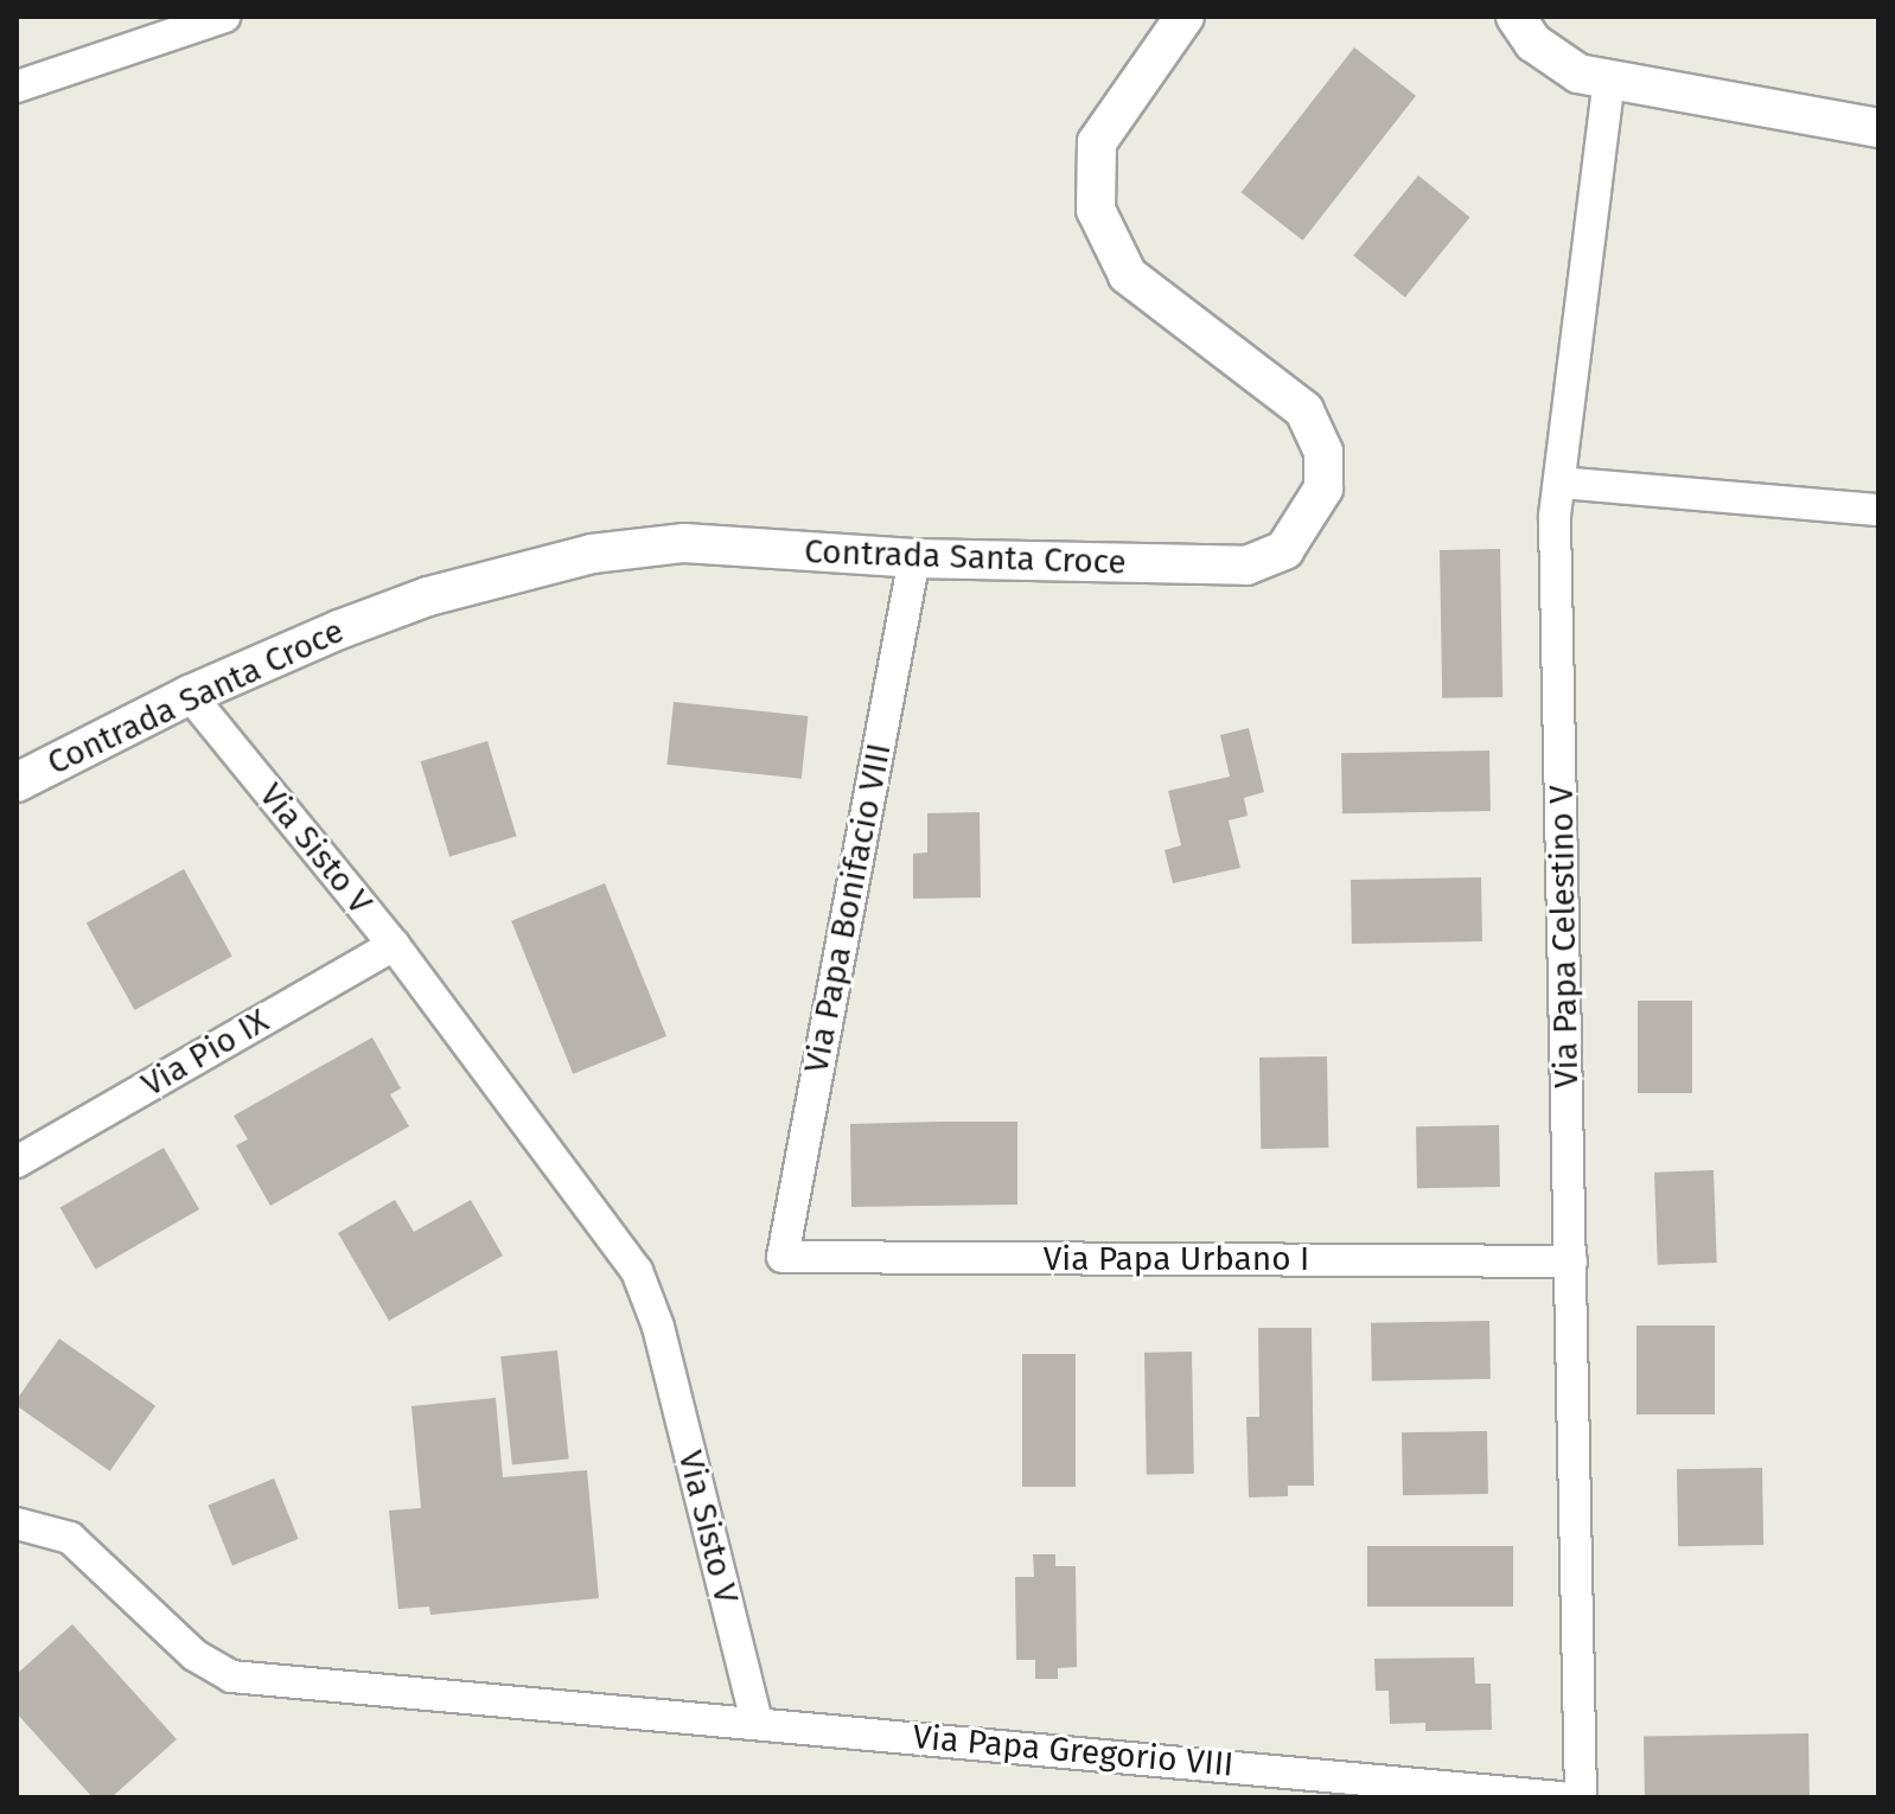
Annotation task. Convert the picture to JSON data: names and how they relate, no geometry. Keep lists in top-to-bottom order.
{
  "streets": {
    "street": [
      "Contrada Santa Croce",
      "Via Sisto V",
      "Via Papa Bonifacio VIII",
      "Via Papa Celestino V",
      "Via Pio IX",
      "Via Papa Urbano I",
      "Via Papa Gregorio VIII"
    ]
  },
  "crossings": [
    ["Contrada Santa Croce", "Via Sisto V"],
    ["Contrada Santa Croce", "Via Papa Bonifacio VIII"],
    ["Via Sisto V", "Via Pio IX"],
    ["Via Sisto V", "Via Papa Gregorio VIII"],
    ["Via Papa Bonifacio VIII", "Via Papa Urbano I"],
    ["Via Papa Celestino V", "Via Papa Urbano I"]
  ]
}
